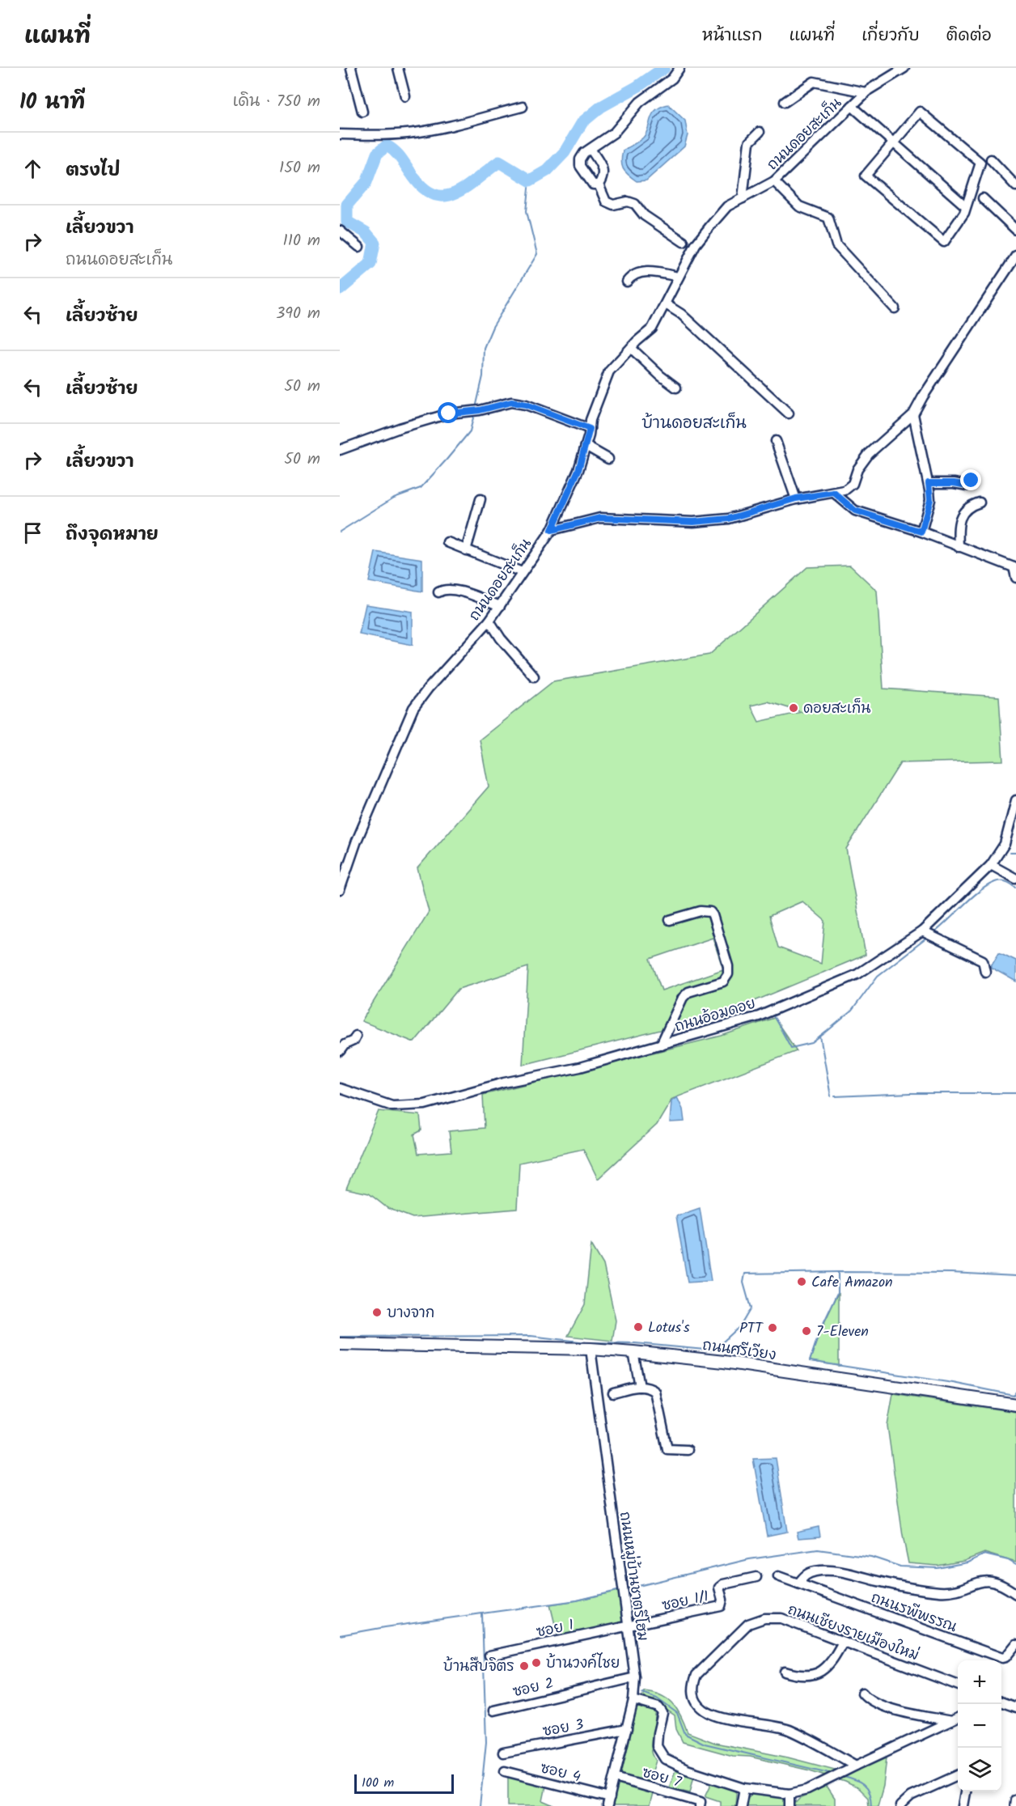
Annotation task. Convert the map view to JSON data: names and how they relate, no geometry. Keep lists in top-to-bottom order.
{
  "streets": {
    "main road": ["ถนนศรีเวียง"],
    "street": [
      "ถนนดอยสะเก็น",
      "ถนนอ้อมดอย",
      "ถนนหมู่บ้านชาตรีโฮม",
      "ซอย 1/1",
      "ถนนรพีพรรณ",
      "ซอย 1",
      "ถนนเชียงรายเมืองใหม่",
      "ซอย 2",
      "ซอย 3",
      "ซอย 4",
      "ซอย 7"
    ]
  },
  "crossings": [
    ["ถนนศรีเวียง", "ถนนหมู่บ้านชาตรีโฮม"],
    ["ถนนหมู่บ้านชาตรีโฮม", "ซอย 1/1"],
    ["ถนนหมู่บ้านชาตรีโฮม", "ซอย 1"],
    ["ถนนหมู่บ้านชาตรีโฮม", "ซอย 2"],
    ["ถนนหมู่บ้านชาตรีโฮม", "ซอย 3"],
    ["ถนนหมู่บ้านชาตรีโฮม", "ซอย 4"],
    ["ถนนหมู่บ้านชาตรีโฮม", "ซอย 7"],
    ["ซอย 1/1", "ซอย 1"]
  ],
  "districts": ["บ้านดอยสะเก็น"],
  "places": [
    "ดอยสะเก็น",
    "Cafe Amazon",
    "บางจาก",
    "Lotus's",
    "PTT",
    "7-Eleven",
    "บ้านวงค์ไชย",
    "บ้านสืบจิตร"
  ],
  "scale_bar": "100 m",
  "page": {
    "header": "แผนที่",
    "nav": [
      "หน้าแรก",
      "แผนที่",
      "เกี่ยวกับ",
      "ติดต่อ"
    ],
    "heading": ["10 นาที", "เดิน · 750 m"],
    "list": [
      ["ตรงไป", "150 m"],
      ["เลี้ยวขวา", "ถนนดอยสะเก็น", "110 m"],
      ["เลี้ยวซ้าย", "390 m"],
      ["เลี้ยวซ้าย", "50 m"],
      ["เลี้ยวขวา", "50 m"],
      "ถึงจุดหมาย"
    ],
    "map_buttons": ["+", "−"],
    "scale": "100 m"
  }
}
